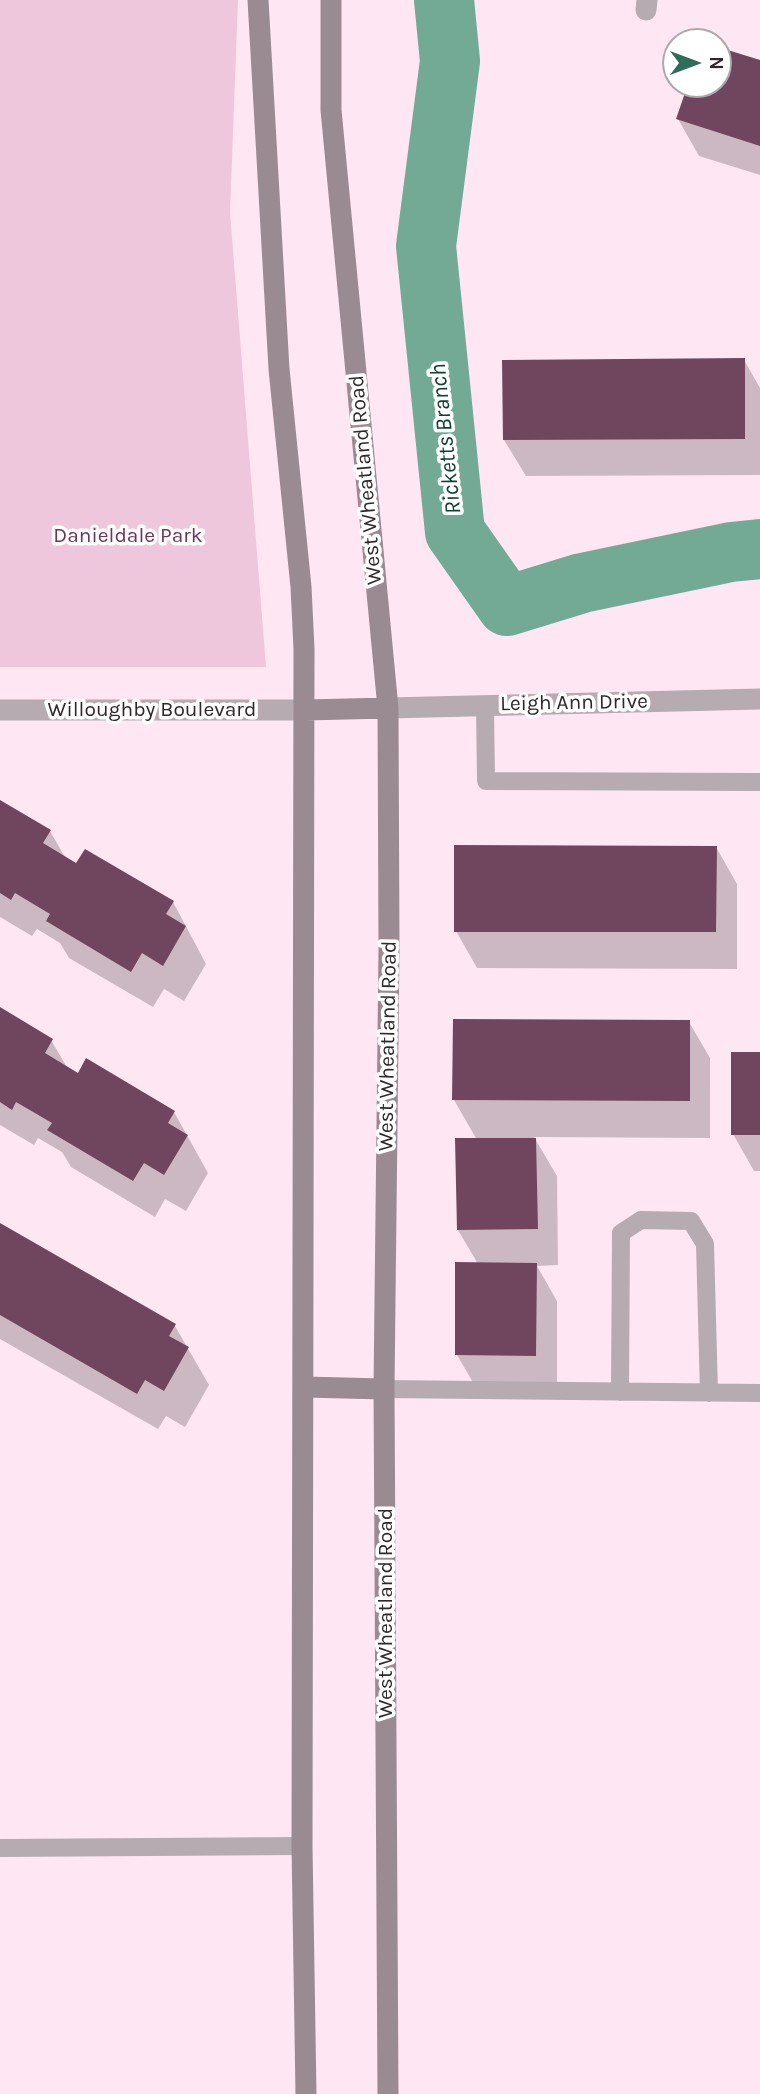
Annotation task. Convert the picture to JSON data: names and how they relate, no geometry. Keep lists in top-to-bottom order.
{
  "streets": {
    "main road": ["West Wheatland Road"],
    "street": ["Leigh Ann Drive", "Willoughby Boulevard"]
  },
  "crossings": [
    ["West Wheatland Road", "Leigh Ann Drive"]
  ],
  "water": ["Ricketts Branch"],
  "parks": ["Danieldale Park"],
  "north": "right"
}
